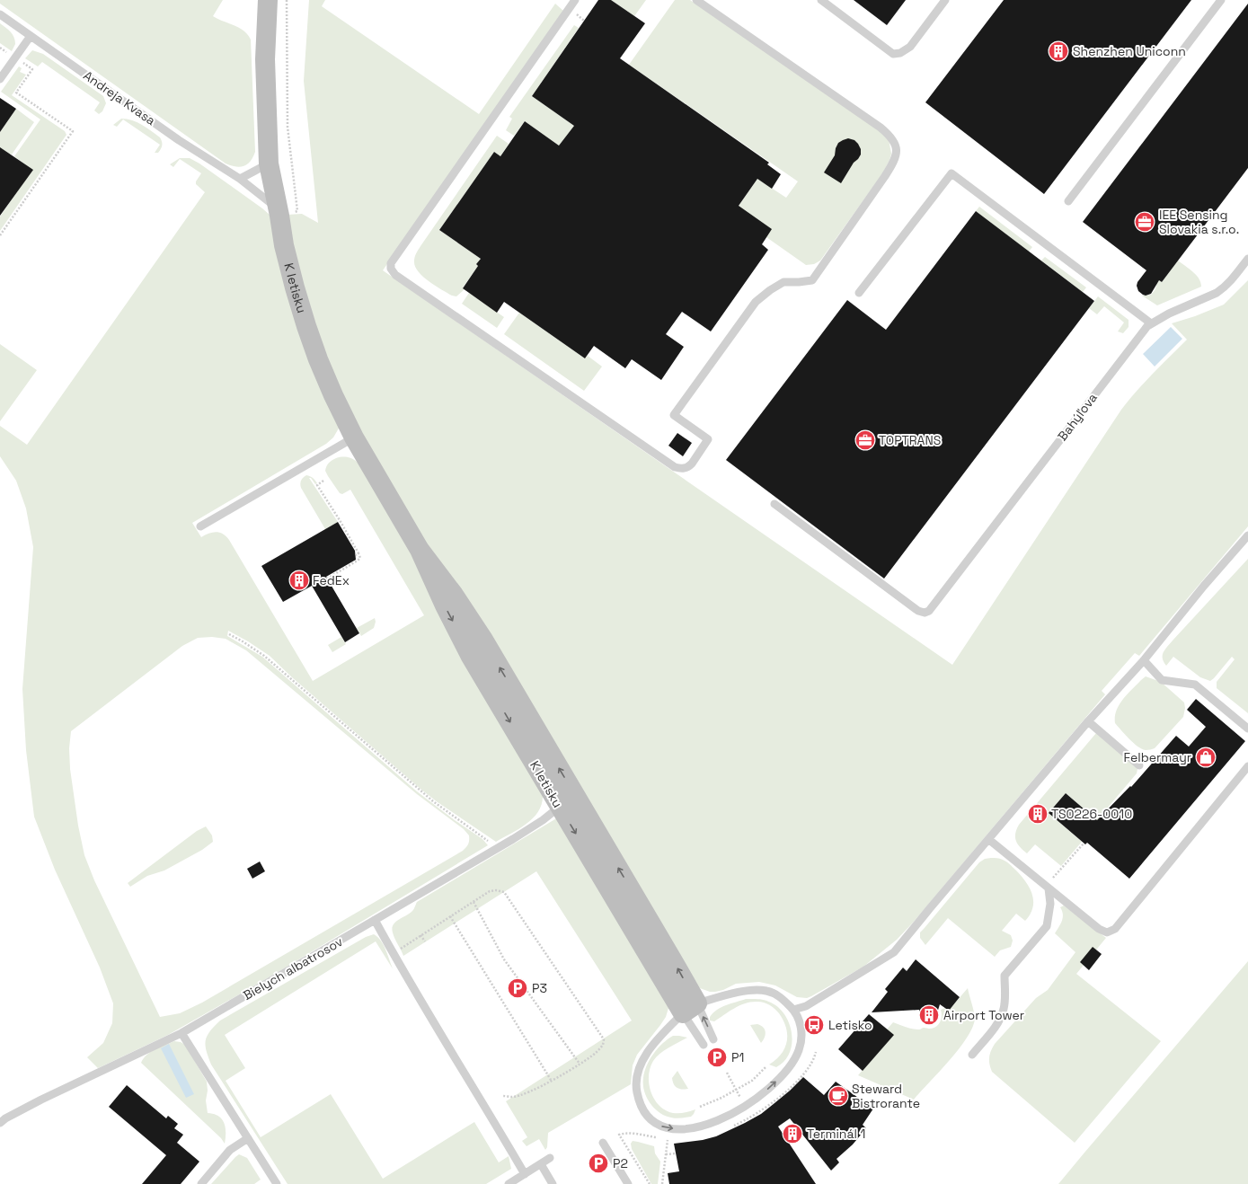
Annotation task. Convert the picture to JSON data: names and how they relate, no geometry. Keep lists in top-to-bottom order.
{
  "streets": {
    "street": ["K letisku"],
    "lane": ["Andreja Kvasa", "Bahýľova", "Bielych albatrosov"]
  },
  "crossings": [
    ["Andreja Kvasa", "K letisku"],
    ["K letisku", "Bielych albatrosov"]
  ],
  "places": {
    "building": [
      "Shenzhen Uniconn",
      "FedEx",
      "TS0226-0010",
      "Airport Tower",
      "Terminál 1"
    ],
    "office": ["IEE Sensing Slovakia s.r.o.", "TOPTRANS"],
    "shop": ["Felbermayr"],
    "parking": ["P3", "P1", "P2"],
    "bus stop": ["Letisko"],
    "cafe": ["Steward Bistrorante"]
  }
}
